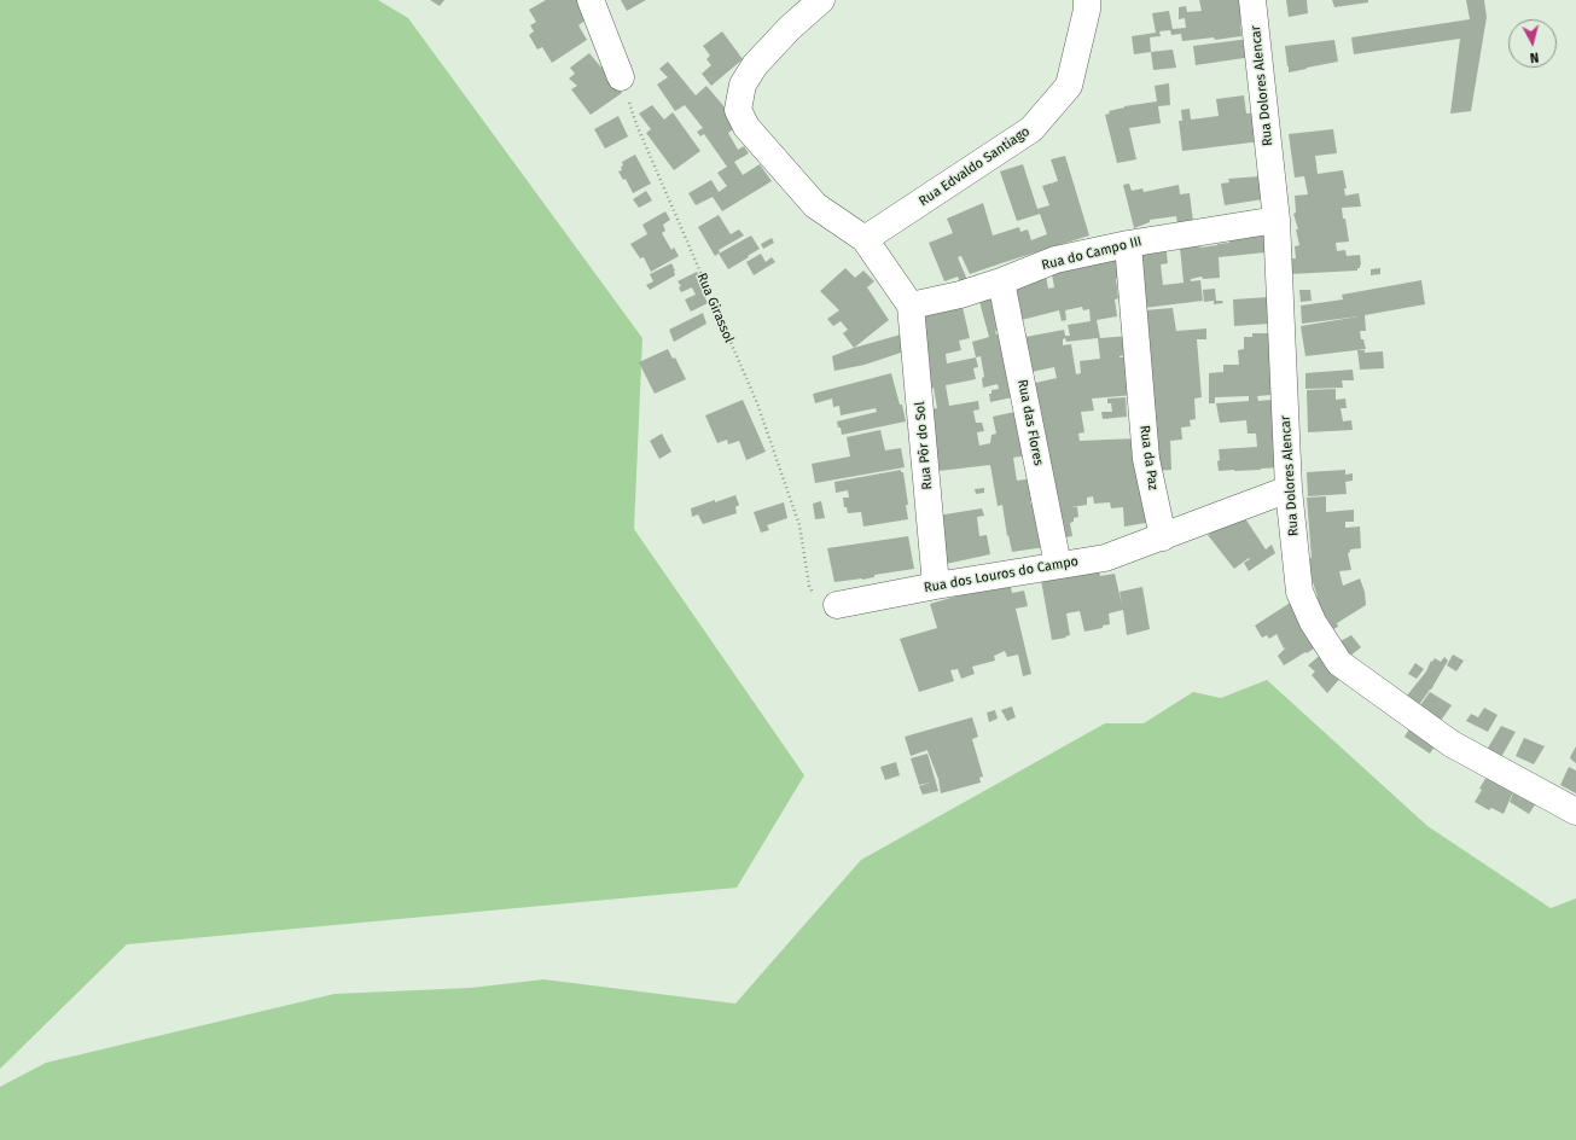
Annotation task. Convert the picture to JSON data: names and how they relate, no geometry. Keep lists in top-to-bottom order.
{
  "streets": {
    "street": [
      "Rua Dolores Alencar",
      "Rua Edvaldo Santiago",
      "Rua do Campo III",
      "Rua das Flores",
      "Rua Pôr do Sol",
      "Rua da Paz",
      "Rua dos Louros do Campo"
    ],
    "path": ["Rua Girassol"]
  },
  "crossings": [
    ["Rua Dolores Alencar", "Rua do Campo III"],
    ["Rua do Campo III", "Rua das Flores"],
    ["Rua do Campo III", "Rua Pôr do Sol"],
    ["Rua do Campo III", "Rua da Paz"],
    ["Rua Girassol", "Rua dos Louros do Campo"],
    ["Rua das Flores", "Rua dos Louros do Campo"],
    ["Rua Pôr do Sol", "Rua dos Louros do Campo"],
    ["Rua da Paz", "Rua dos Louros do Campo"]
  ],
  "north": "bottom"
}
